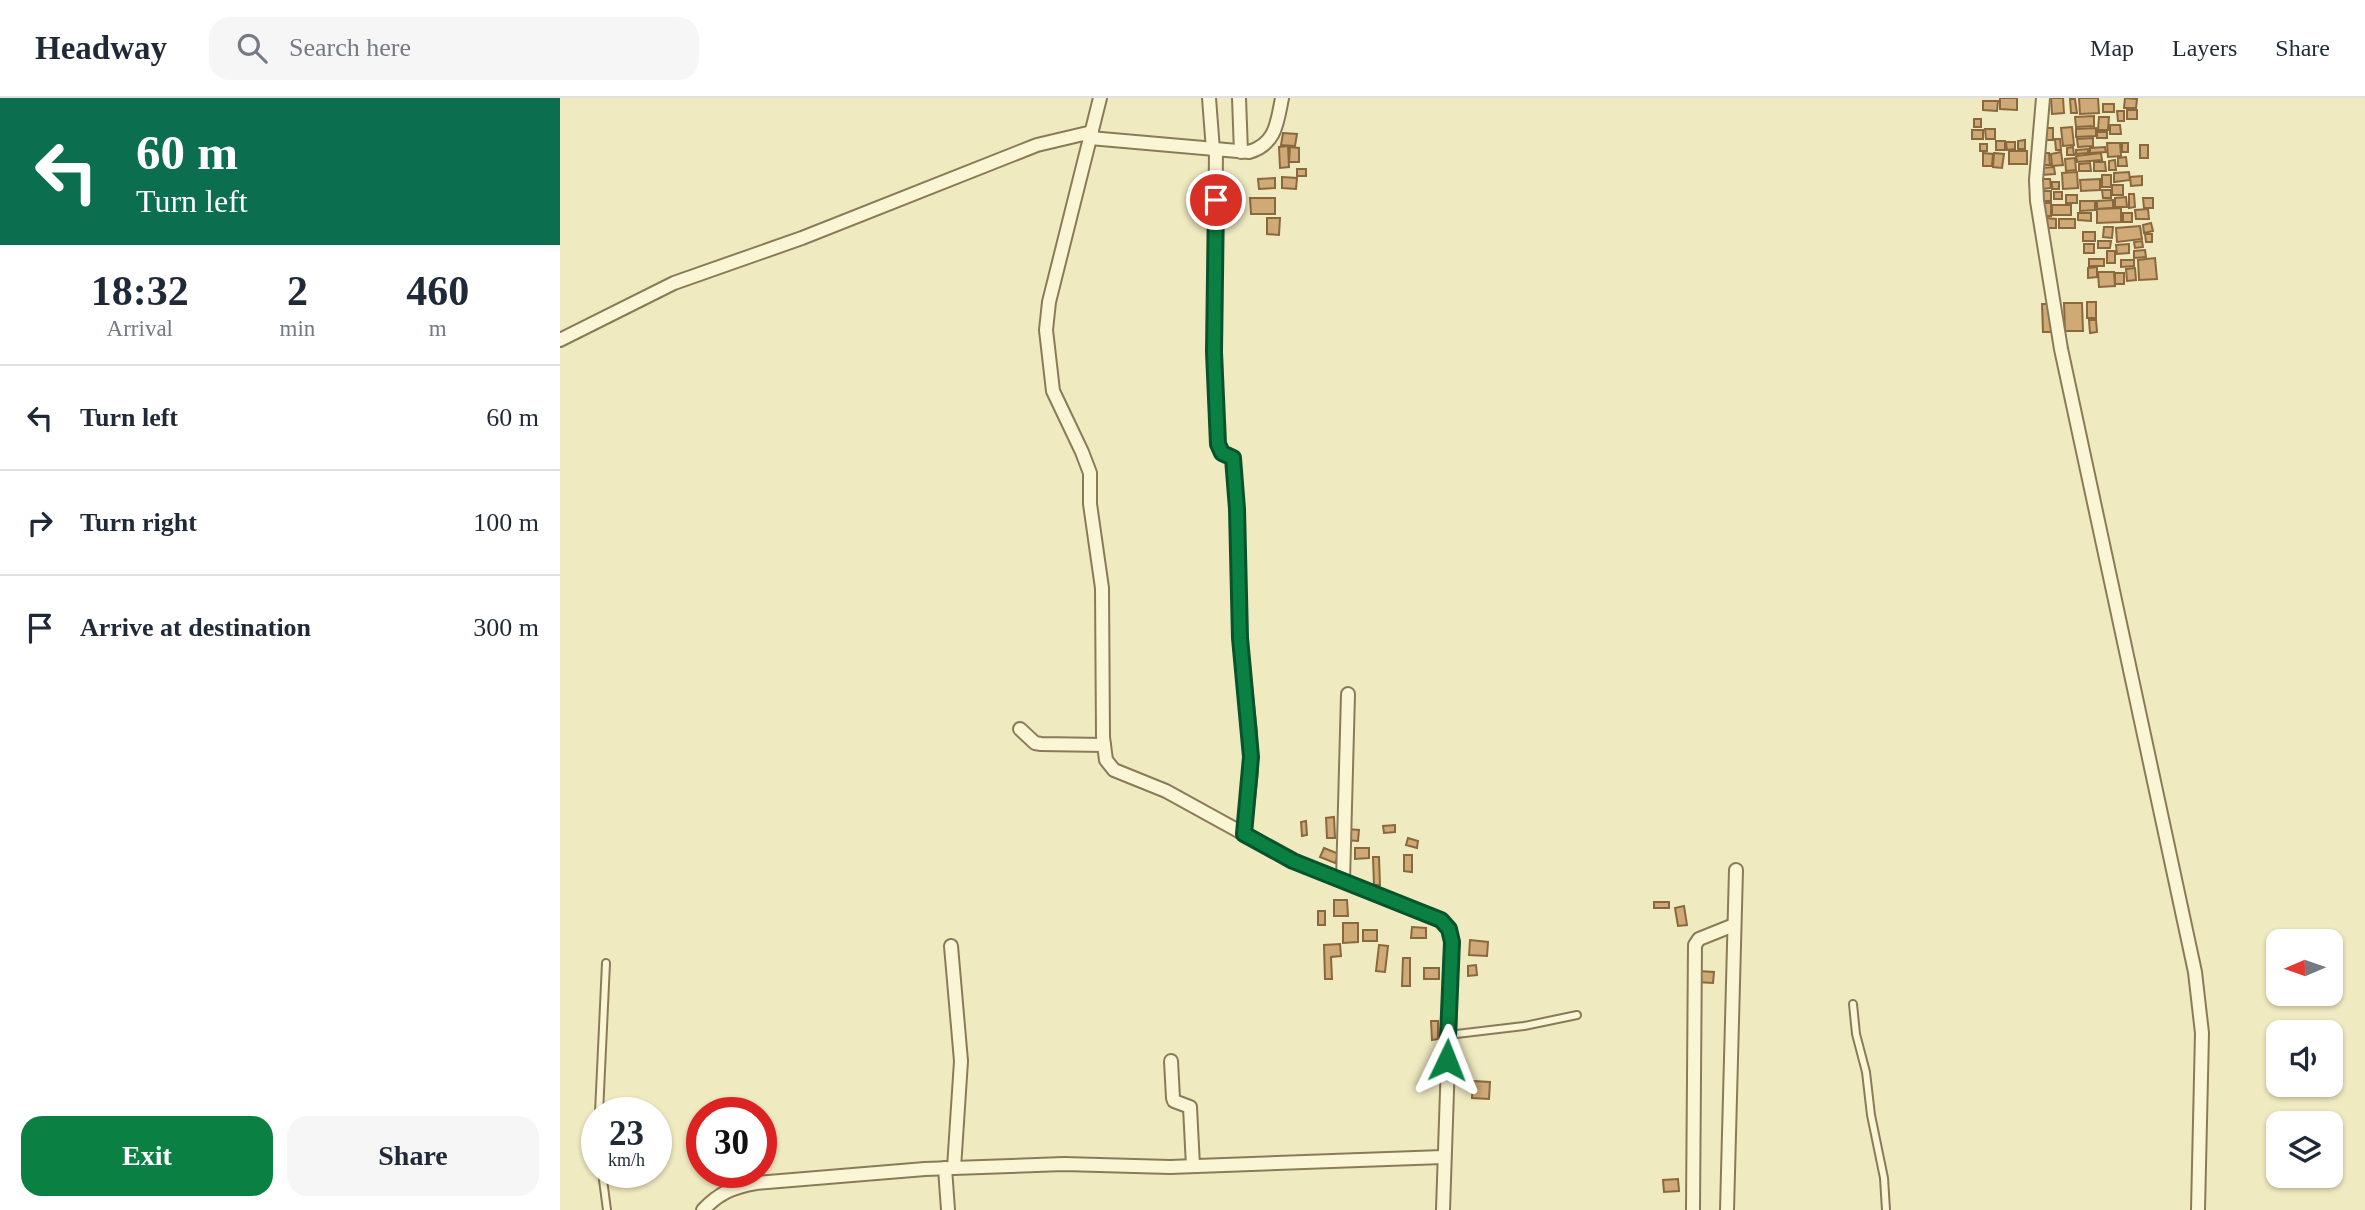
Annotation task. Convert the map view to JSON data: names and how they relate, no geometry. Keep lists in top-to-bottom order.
{
  "north": "left",
  "page": {
    "header": "Headway",
    "search": "Search here",
    "nav": ["Map", "Layers", "Share"],
    "turn": ["60 m", "Turn left"],
    "eta": [
      "18:32",
      "Arrival",
      "2",
      "min",
      "460",
      "m"
    ],
    "list": [
      {
        "name": "Turn left",
        "value": "60 m"
      },
      {
        "name": "Turn right",
        "value": "100 m"
      },
      {
        "name": "Arrive at destination",
        "value": "300 m"
      }
    ],
    "speed": "23 km/h",
    "limit": "30",
    "buttons": ["Exit", "Share"]
  }
}
